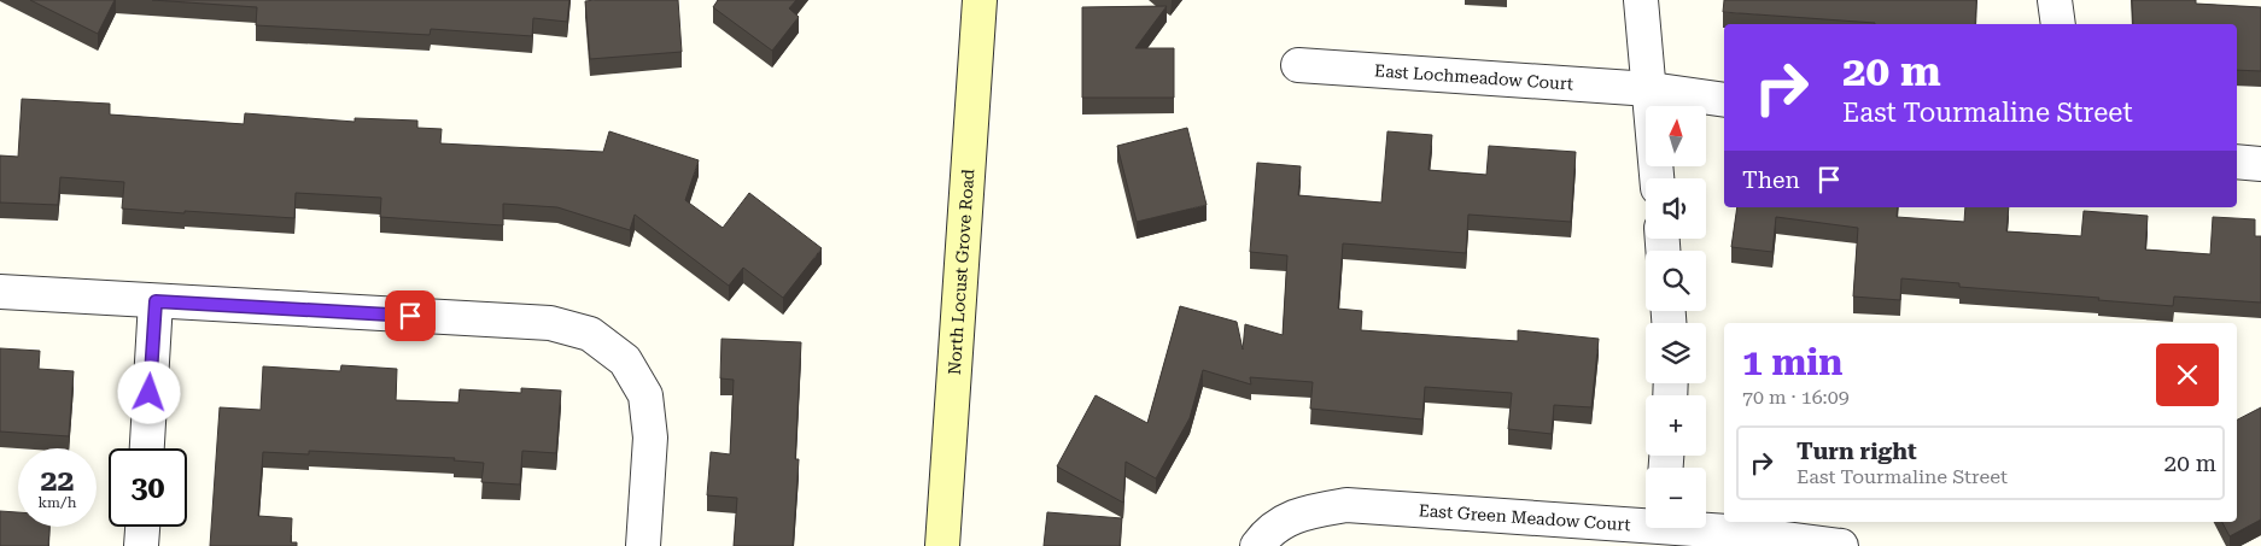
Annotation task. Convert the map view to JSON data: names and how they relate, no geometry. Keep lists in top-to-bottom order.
{
  "streets": {
    "main road": ["North Locust Grove Road"],
    "street": ["East Lochmeadow Court", "East Green Meadow Court"]
  },
  "north": "top",
  "page": {
    "turn": ["20 m", "East Tourmaline Street"],
    "map_buttons": ["+", "−"],
    "then": "Then",
    "heading": ["1 min", "70 m · 16:09"],
    "list": [
      {
        "name": "Turn right",
        "note": "East Tourmaline Street",
        "value": "20 m"
      }
    ],
    "speed": "22 km/h",
    "limit": "30"
  }
}
